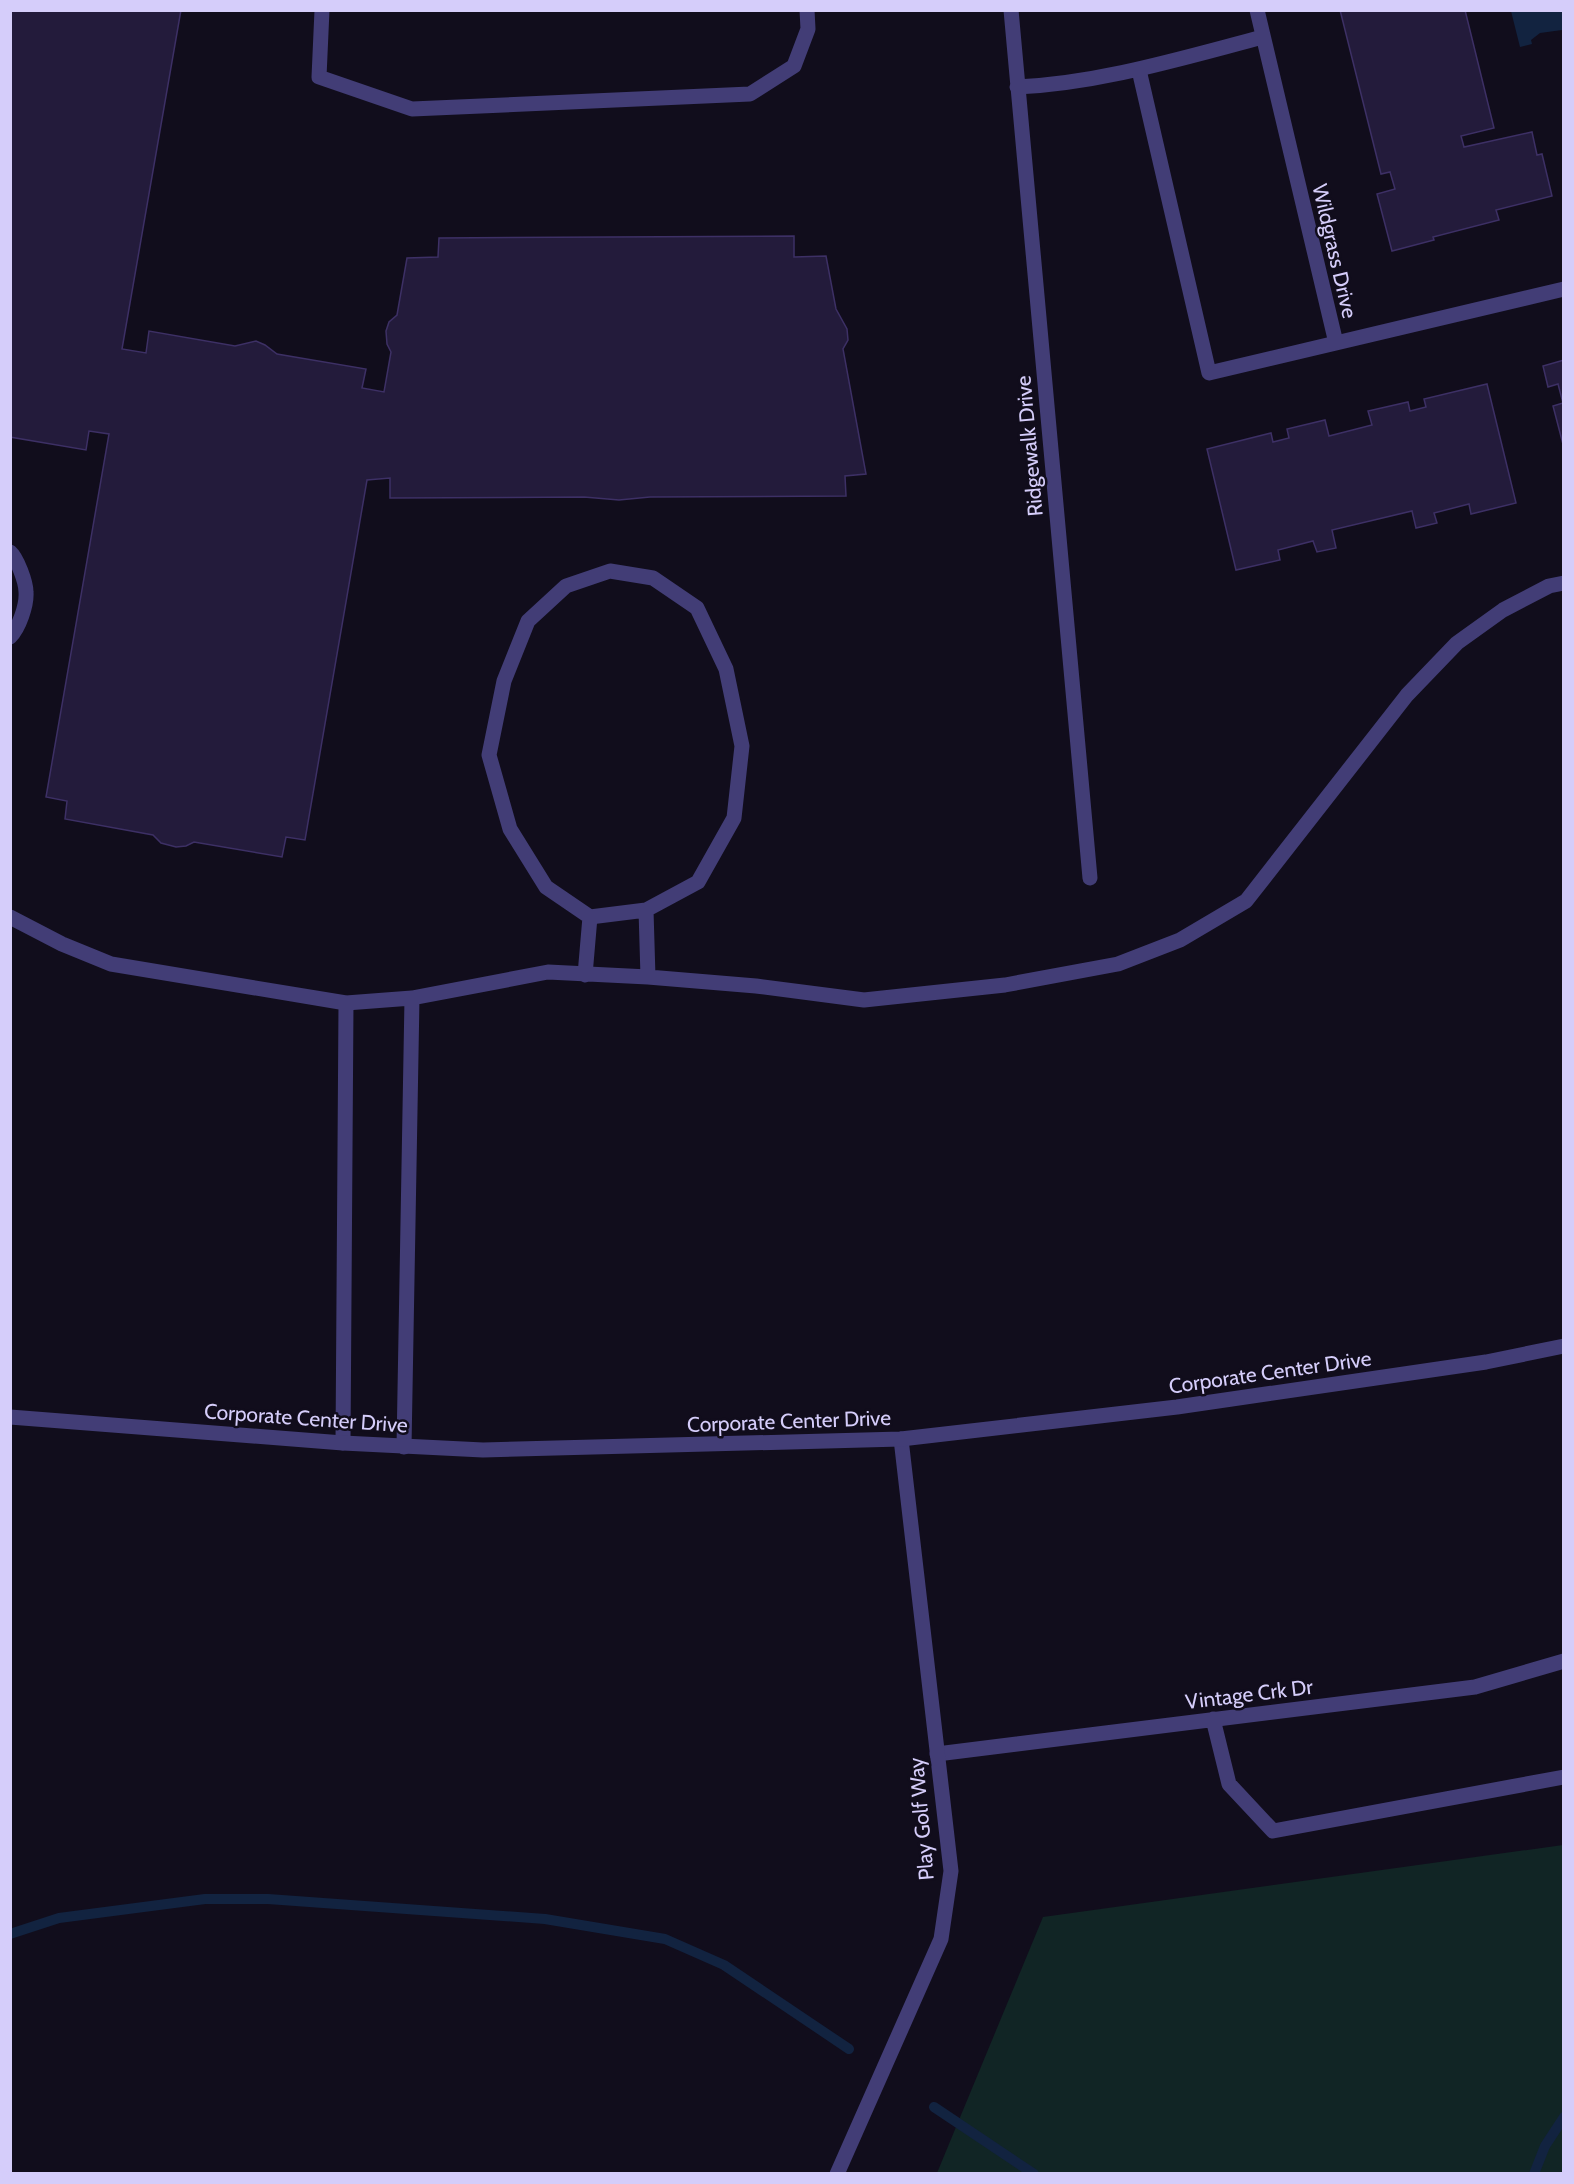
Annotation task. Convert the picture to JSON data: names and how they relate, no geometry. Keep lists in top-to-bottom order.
{
  "streets": {
    "street": [
      "Wildgrass Drive",
      "Ridgewalk Drive",
      "Corporate Center Drive",
      "Vintage Crk Dr",
      "Play Golf Way"
    ]
  },
  "crossings": [
    ["Corporate Center Drive", "Play Golf Way"],
    ["Vintage Crk Dr", "Play Golf Way"]
  ]
}
